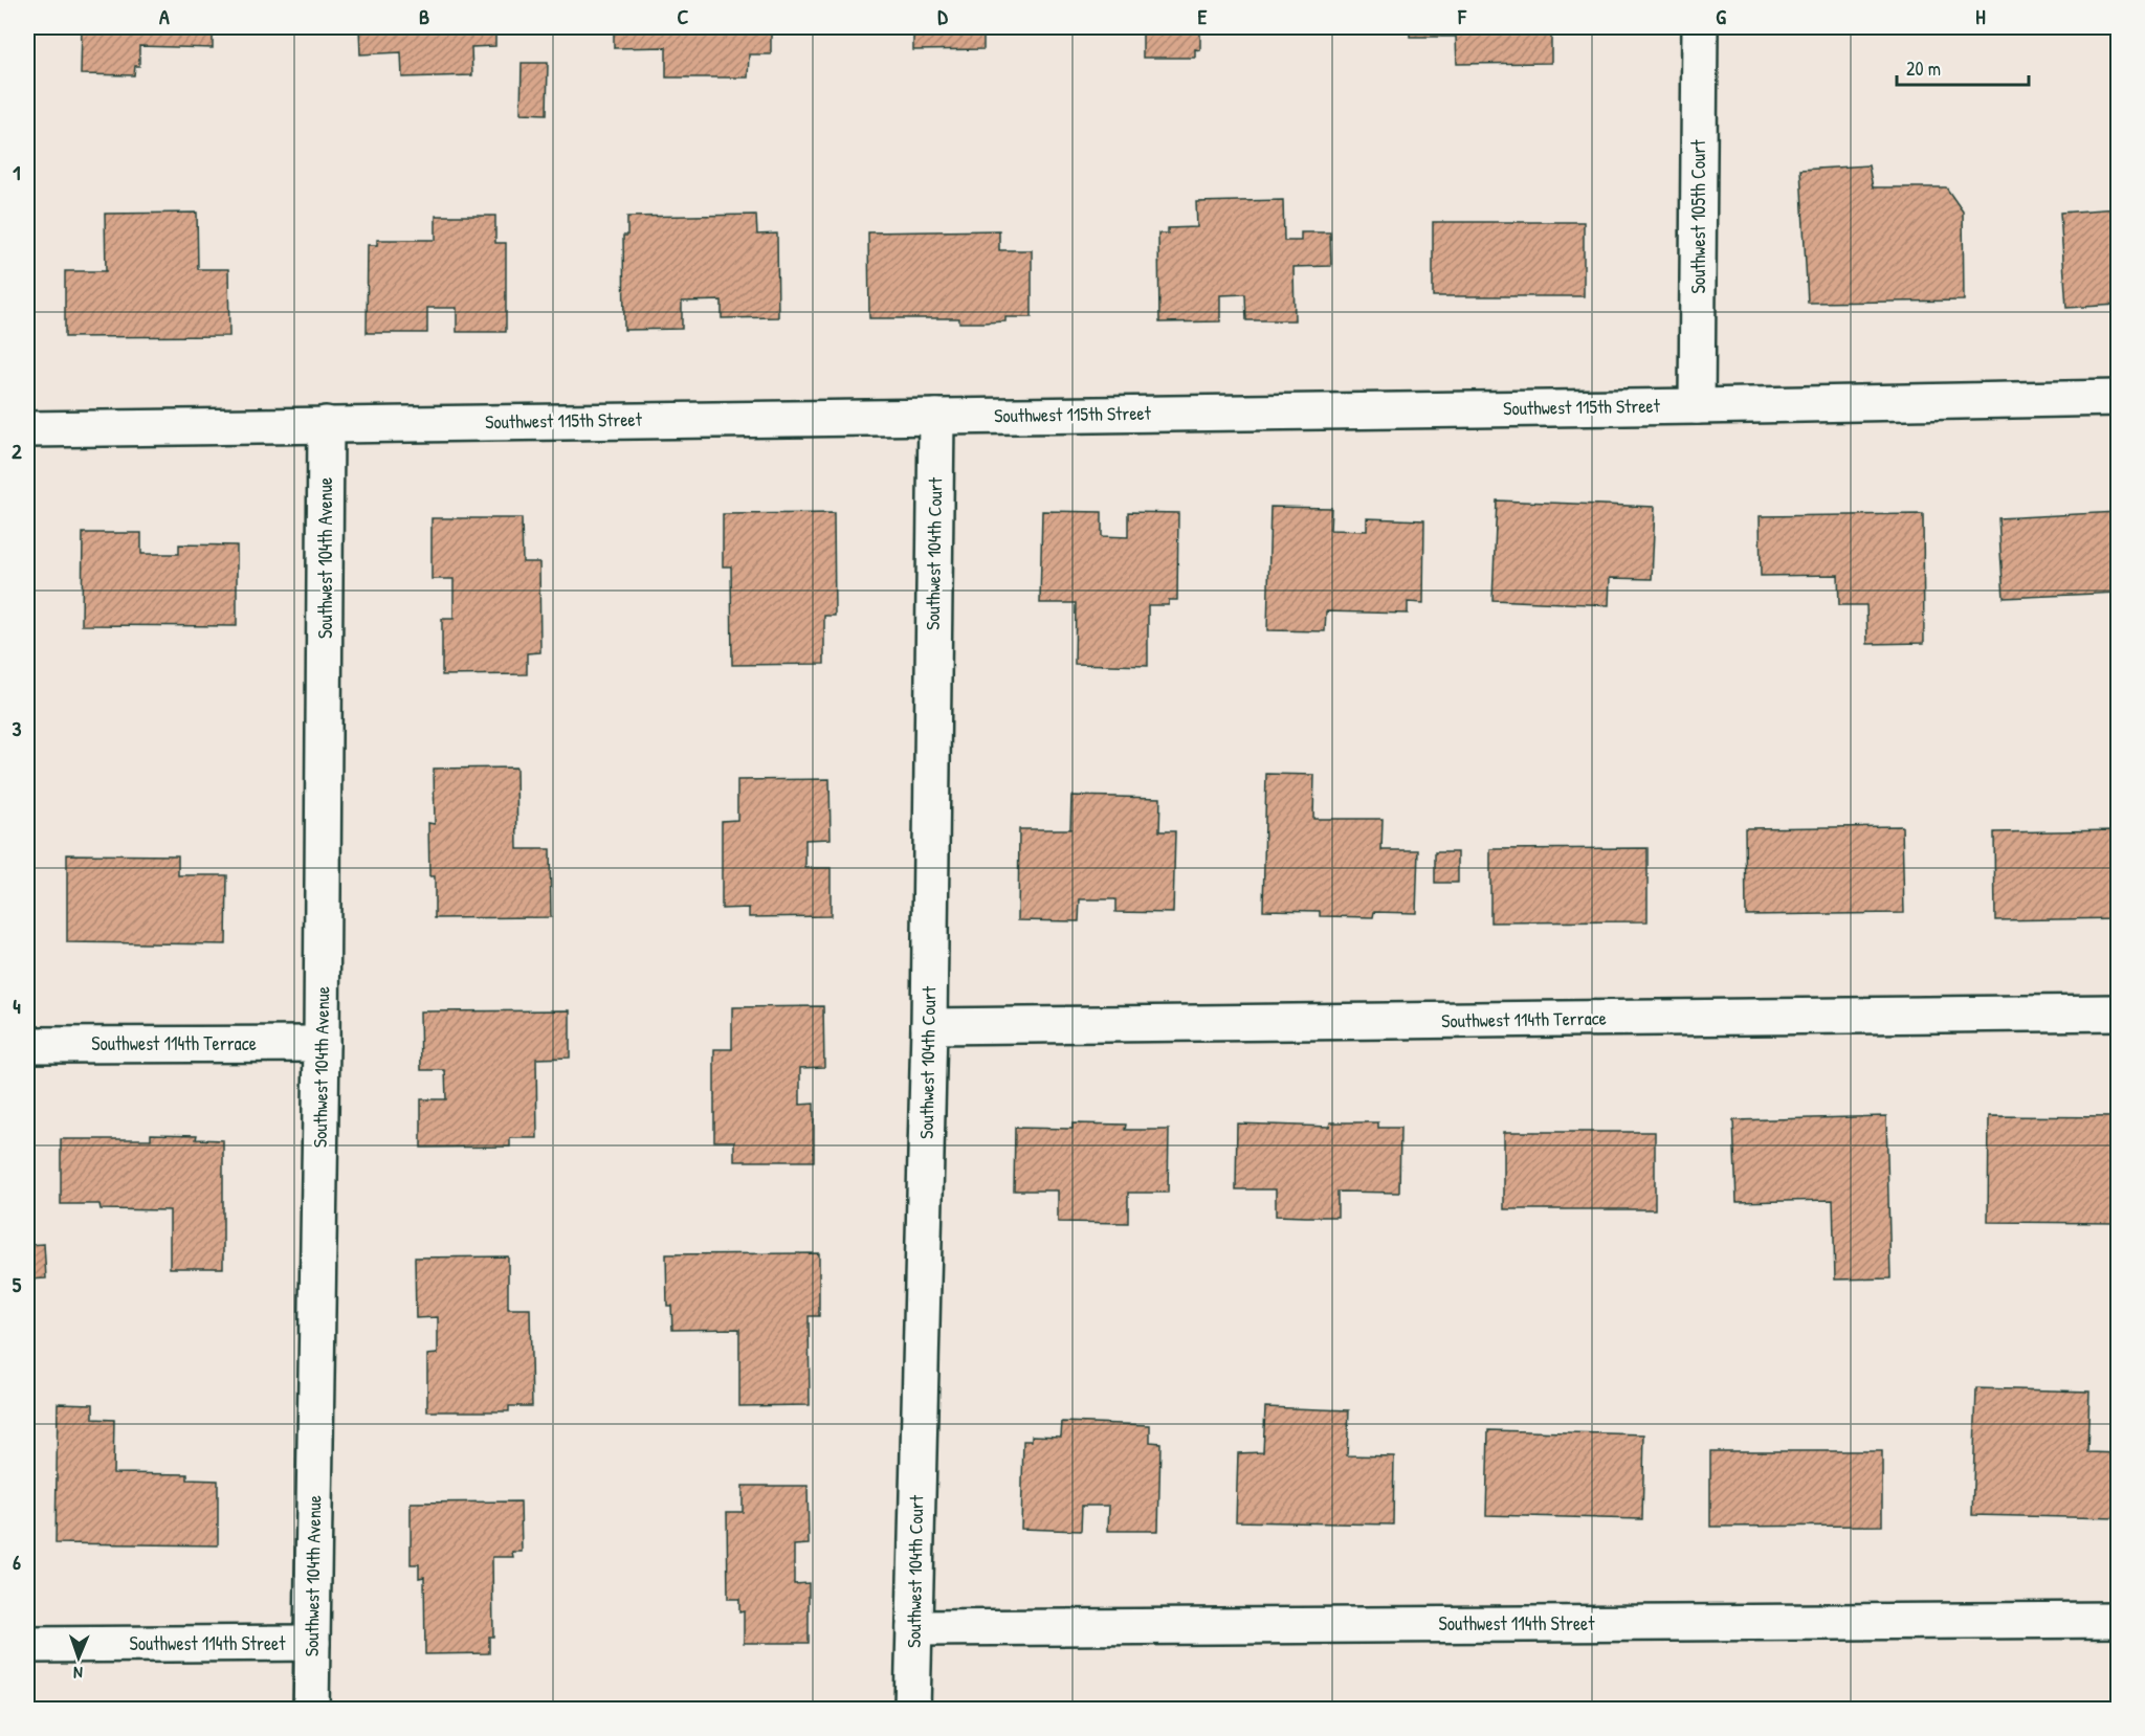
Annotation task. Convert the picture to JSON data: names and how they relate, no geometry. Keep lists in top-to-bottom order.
{
  "streets": {
    "street": [
      "Southwest 105th Court",
      "Southwest 115th Street",
      "Southwest 104th Court",
      "Southwest 104th Avenue",
      "Southwest 114th Terrace",
      "Southwest 114th Street"
    ]
  },
  "crossings": [
    ["Southwest 105th Court", "Southwest 115th Street"],
    ["Southwest 115th Street", "Southwest 104th Court"],
    ["Southwest 115th Street", "Southwest 104th Avenue"],
    ["Southwest 104th Court", "Southwest 114th Terrace"],
    ["Southwest 104th Court", "Southwest 114th Street"],
    ["Southwest 104th Avenue", "Southwest 114th Terrace"],
    ["Southwest 104th Avenue", "Southwest 114th Street"]
  ],
  "scale_bar": "20 m",
  "north": "bottom",
  "grid": {
    "columns": [
      "A",
      "B",
      "C",
      "D",
      "E",
      "F",
      "G",
      "H"
    ],
    "rows": [
      "1",
      "2",
      "3",
      "4",
      "5",
      "6"
    ]
  }
}
